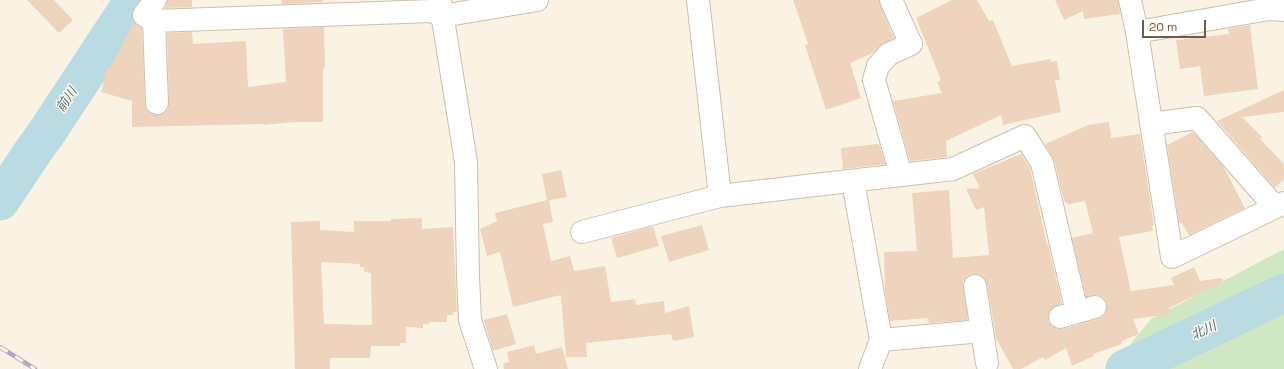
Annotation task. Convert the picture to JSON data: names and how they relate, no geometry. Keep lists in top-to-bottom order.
{
  "water": ["前川", "北川"],
  "scale_bar": "20 m"
}
